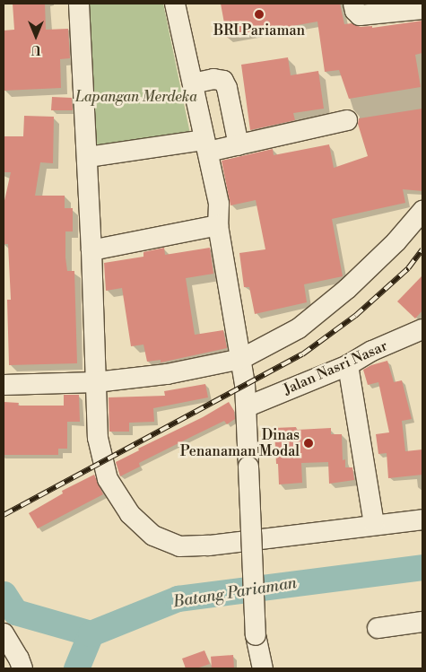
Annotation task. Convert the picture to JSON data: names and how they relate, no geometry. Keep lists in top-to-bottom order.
{
  "streets": {
    "street": ["Jalan Nasri Nasar"]
  },
  "water": ["Batang Pariaman"],
  "parks": ["Lapangan Merdeka"],
  "places": ["BRI Pariaman", "Dinas Penanaman Modal"],
  "north": "bottom"
}
